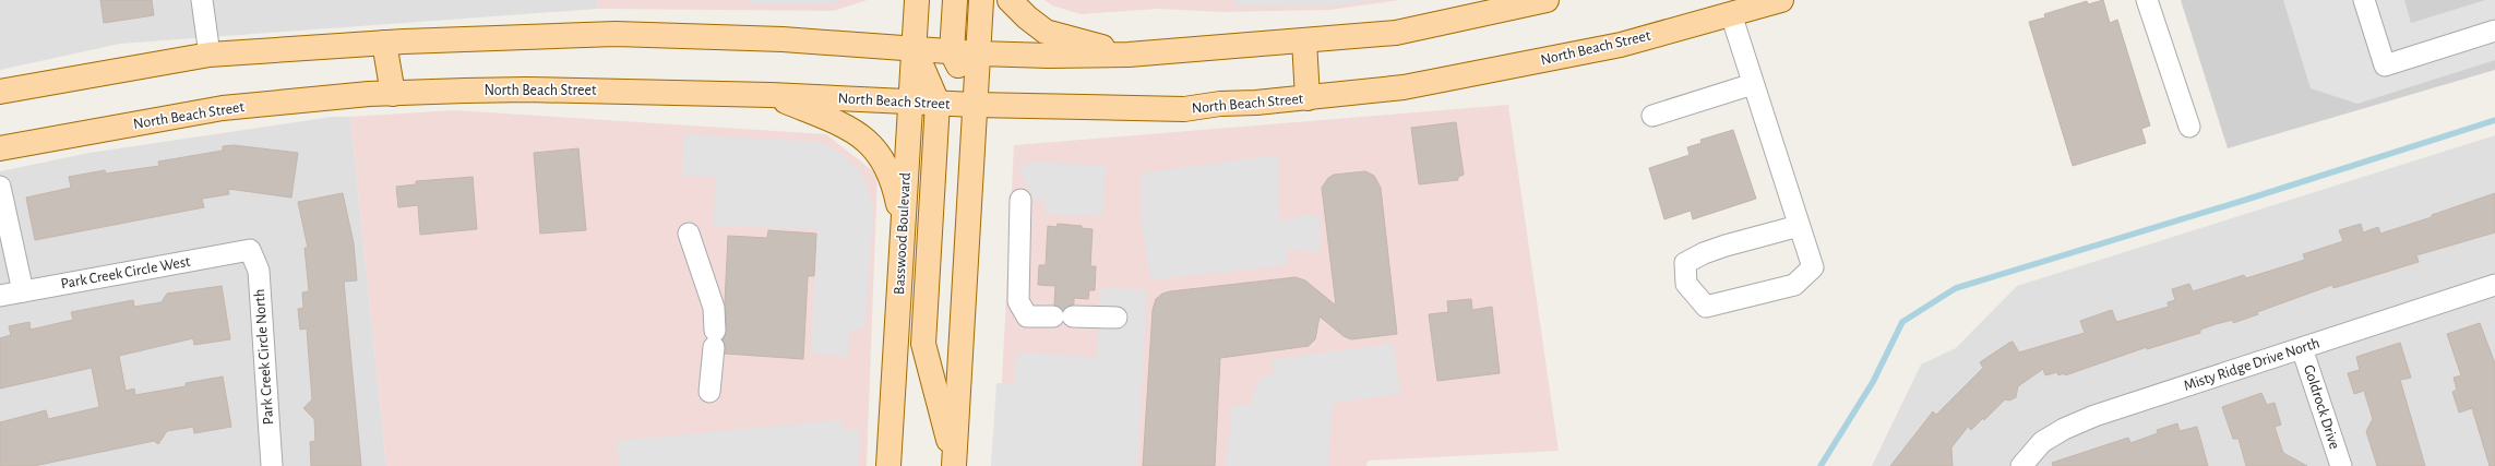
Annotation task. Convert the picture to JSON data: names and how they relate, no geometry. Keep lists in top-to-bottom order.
{
  "streets": {
    "main road": ["North Beach Street", "Basswood Boulevard"],
    "street": [
      "Park Creek Circle West",
      "Park Creek Circle North",
      "Misty Ridge Drive North",
      "Goldrock Drive"
    ]
  },
  "crossings": [
    ["North Beach Street", "Basswood Boulevard"],
    ["Park Creek Circle West", "Park Creek Circle North"],
    ["Misty Ridge Drive North", "Goldrock Drive"]
  ]
}
